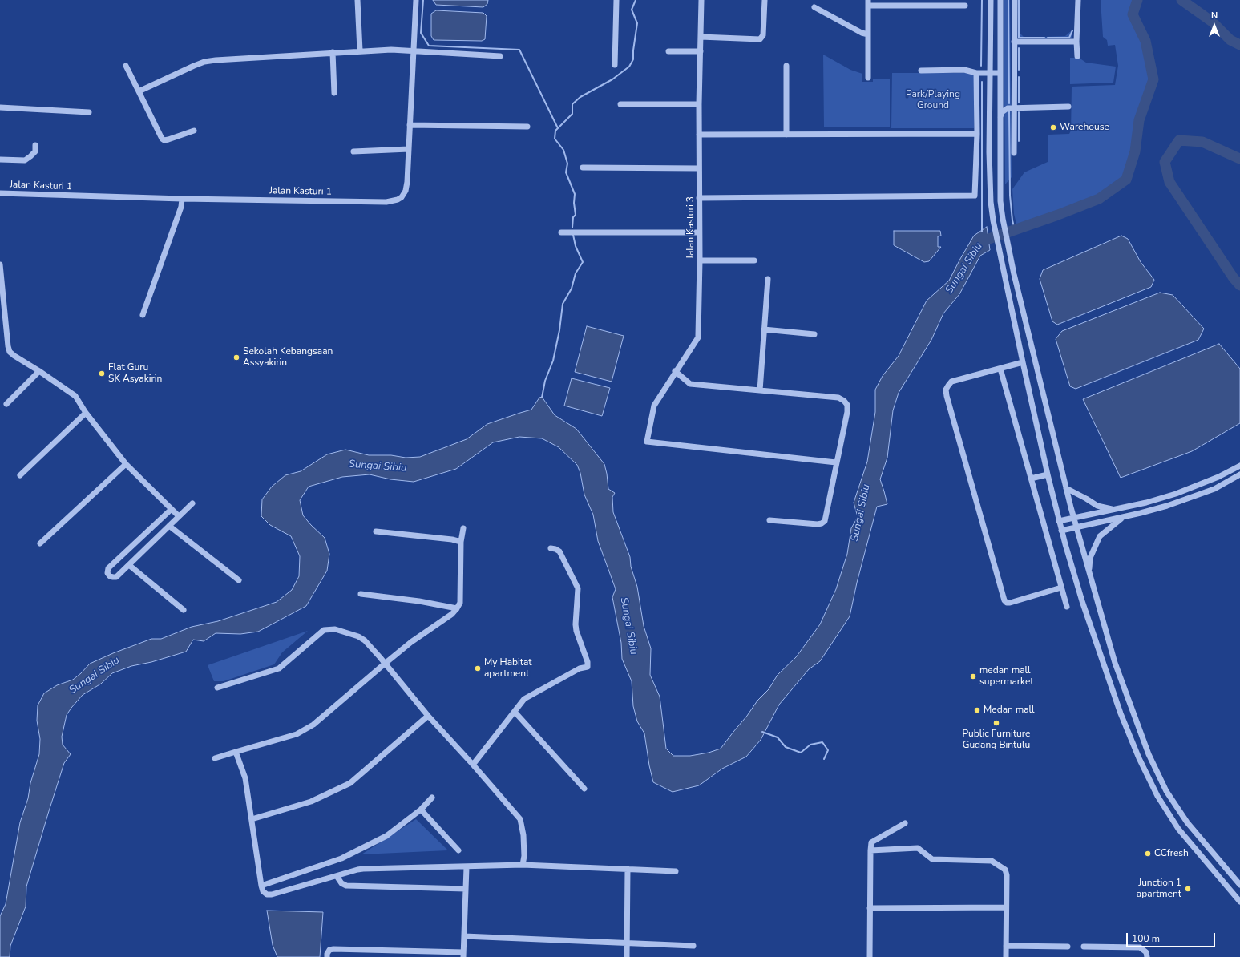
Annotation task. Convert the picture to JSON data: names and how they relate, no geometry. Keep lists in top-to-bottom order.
{
  "streets": {
    "street": ["Jalan Kasturi 1", "Jalan Kasturi 3"]
  },
  "water": ["Sungai Sibiu"],
  "parks": ["Park/Playing Ground"],
  "places": [
    "Warehouse",
    "Sekolah Kebangsaan Assyakirin",
    "Flat Guru SK Asyakirin",
    "My Habitat apartment",
    "medan mall supermarket",
    "Medan mall",
    "Public Furniture Gudang Bintulu",
    "CCfresh",
    "Junction 1 apartment"
  ],
  "scale_bar": "100 m",
  "north": "top"
}
